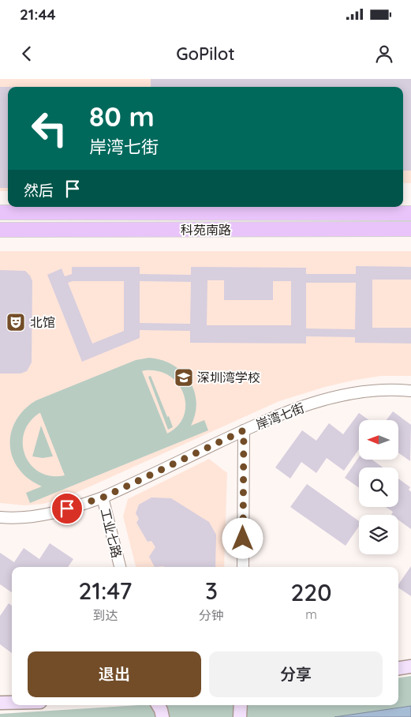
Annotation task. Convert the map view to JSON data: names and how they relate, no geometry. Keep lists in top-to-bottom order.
{
  "streets": {
    "main road": ["科苑南路"],
    "street": ["岸湾七街", "工业七路"]
  },
  "crossings": [
    ["岸湾七街", "工业七路"]
  ],
  "places": {
    "theatre": ["北馆"],
    "school or university": ["深圳湾学校"]
  },
  "north": "left",
  "page": {
    "status": "21:44",
    "header": "GoPilot",
    "turn": ["80 m", "岸湾七街"],
    "then": "然后",
    "eta": [
      "21:47",
      "到达",
      "3",
      "分钟",
      "220",
      "m"
    ],
    "buttons": ["退出", "分享"]
  }
}
